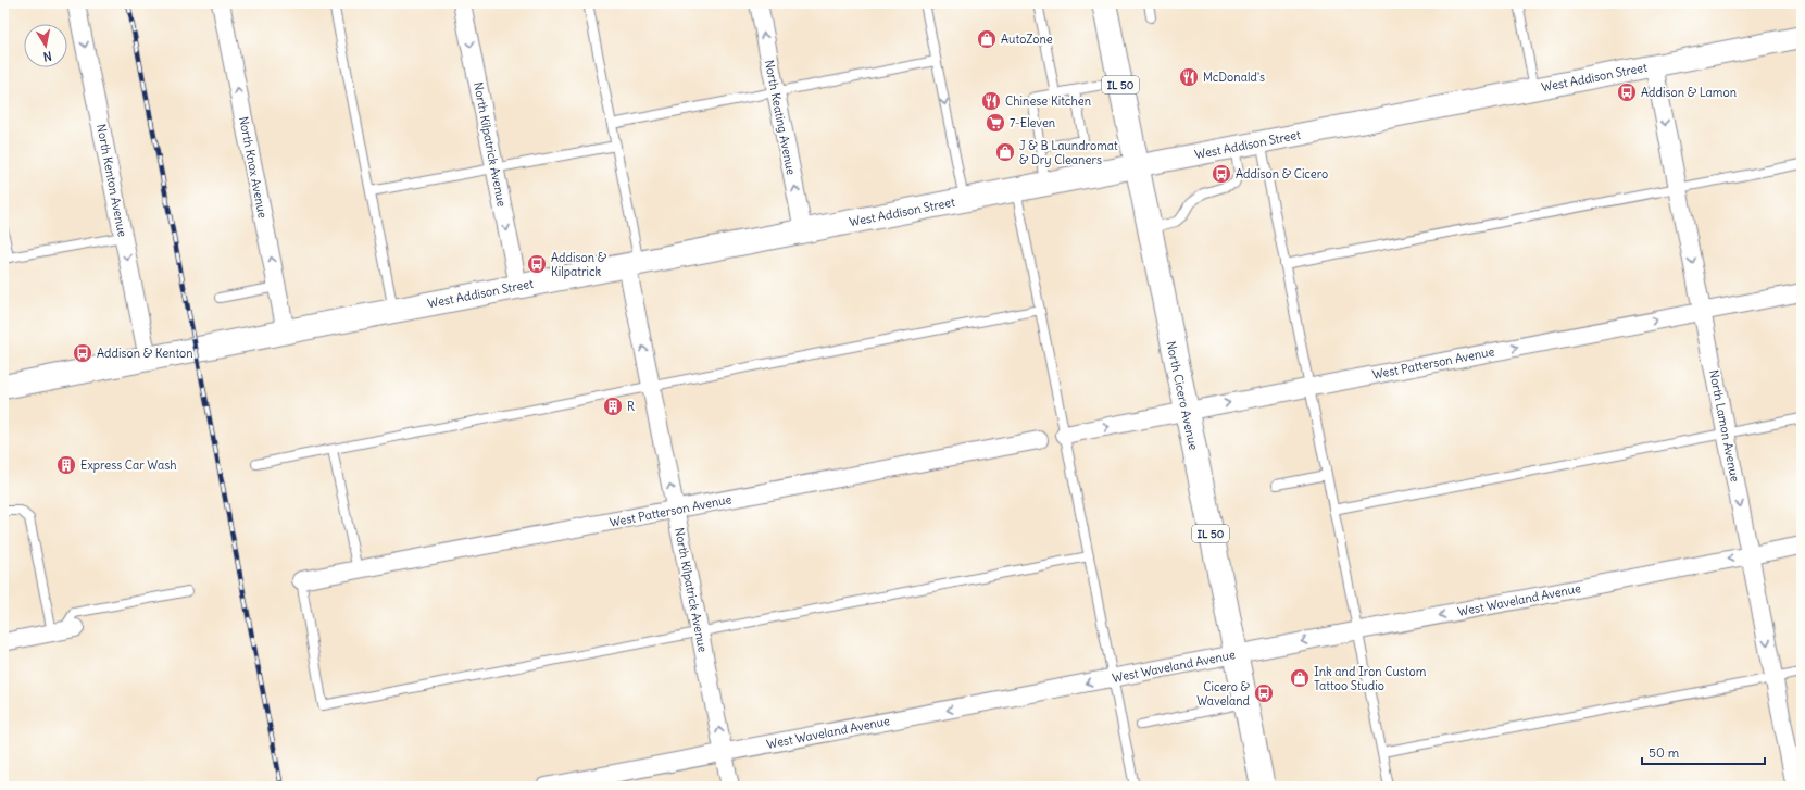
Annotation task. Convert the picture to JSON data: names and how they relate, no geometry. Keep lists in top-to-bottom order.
{
  "streets": {
    "main road": ["West Addison Street", "IL 50", "North Cicero Avenue"],
    "street": [
      "North Keating Avenue",
      "North Kilpatrick Avenue",
      "North Knox Avenue",
      "North Kenton Avenue",
      "West Patterson Avenue",
      "North Lamon Avenue",
      "West Waveland Avenue"
    ]
  },
  "crossings": [
    ["West Addison Street", "North Keating Avenue"],
    ["West Addison Street", "North Kilpatrick Avenue"],
    ["West Addison Street", "North Knox Avenue"],
    ["West Addison Street", "North Kenton Avenue"],
    ["West Addison Street", "North Cicero Avenue"],
    ["West Addison Street", "North Lamon Avenue"],
    ["North Kilpatrick Avenue", "West Patterson Avenue"],
    ["North Kilpatrick Avenue", "West Waveland Avenue"],
    ["West Patterson Avenue", "North Cicero Avenue"],
    ["West Patterson Avenue", "North Lamon Avenue"],
    ["North Cicero Avenue", "West Waveland Avenue"],
    ["North Lamon Avenue", "West Waveland Avenue"]
  ],
  "one_way": [
    "North Keating Avenue",
    "North Knox Avenue",
    "North Kenton Avenue",
    "West Patterson Avenue",
    "North Lamon Avenue",
    "West Waveland Avenue"
  ],
  "places": {
    "shop": ["AutoZone", "J & B Laundromat & Dry Cleaners", "Ink and Iron Custom Tattoo Studio"],
    "restaurant": ["McDonald's", "Chinese Kitchen"],
    "bus stop": [
      "Addison & Lamon",
      "Addison & Cicero",
      "Addison & Kilpatrick",
      "Addison & Kenton",
      "Cicero & Waveland"
    ],
    "supermarket": ["7-Eleven"],
    "building": ["R", "Express Car Wash"]
  },
  "scale_bar": "50 m",
  "north": "bottom"
}
